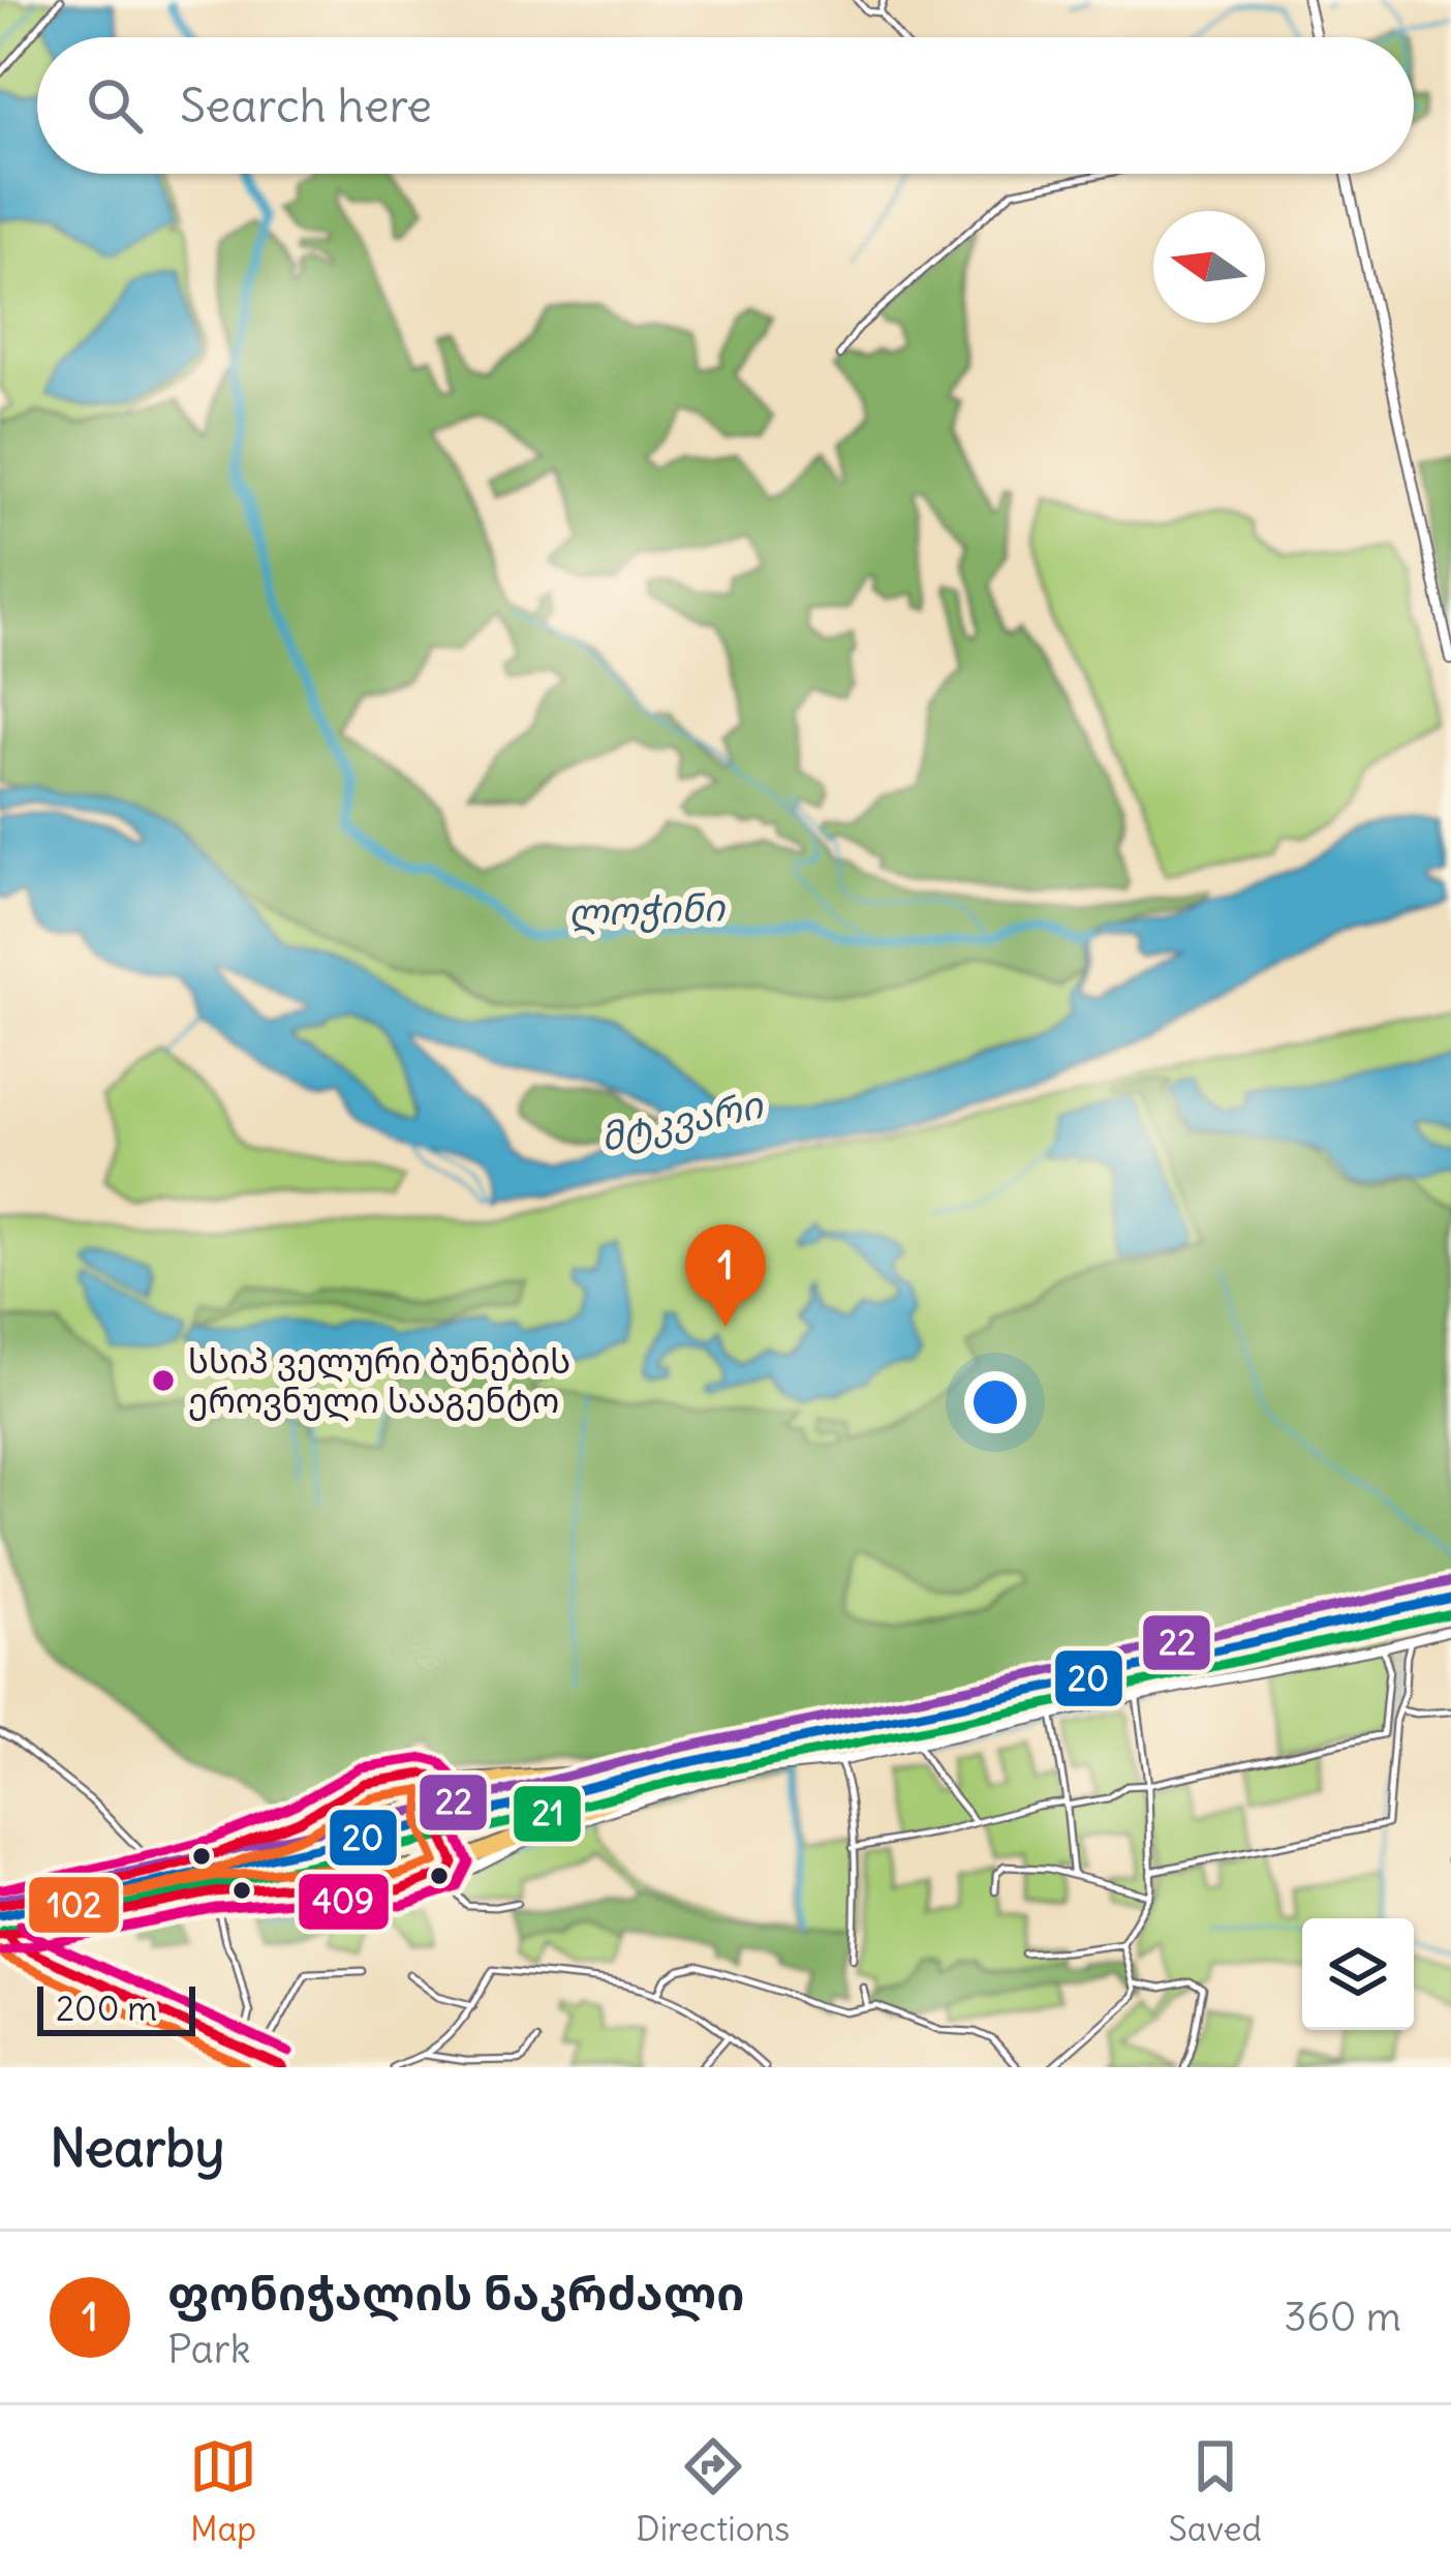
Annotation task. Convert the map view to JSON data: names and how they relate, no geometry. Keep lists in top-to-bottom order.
{
  "water": ["ლოჭინი", "მტკვარი"],
  "places": ["სსიპ ველური ბუნების ეროვნული სააგენტო"],
  "lines": [
    "transit line 22",
    "transit line 20",
    "transit line 21",
    "transit line 409",
    "transit line 102"
  ],
  "scale_bar": "200 m",
  "north": "left",
  "page": {
    "search": "Search here",
    "pins": "1",
    "scale": "200 m",
    "heading": "Nearby",
    "list": [
      {
        "mark": "1",
        "name": "ფონიჭალის ნაკრძალი",
        "note": "Park",
        "value": "360 m"
      }
    ],
    "nav": ["Map", "Directions", "Saved"]
  }
}
